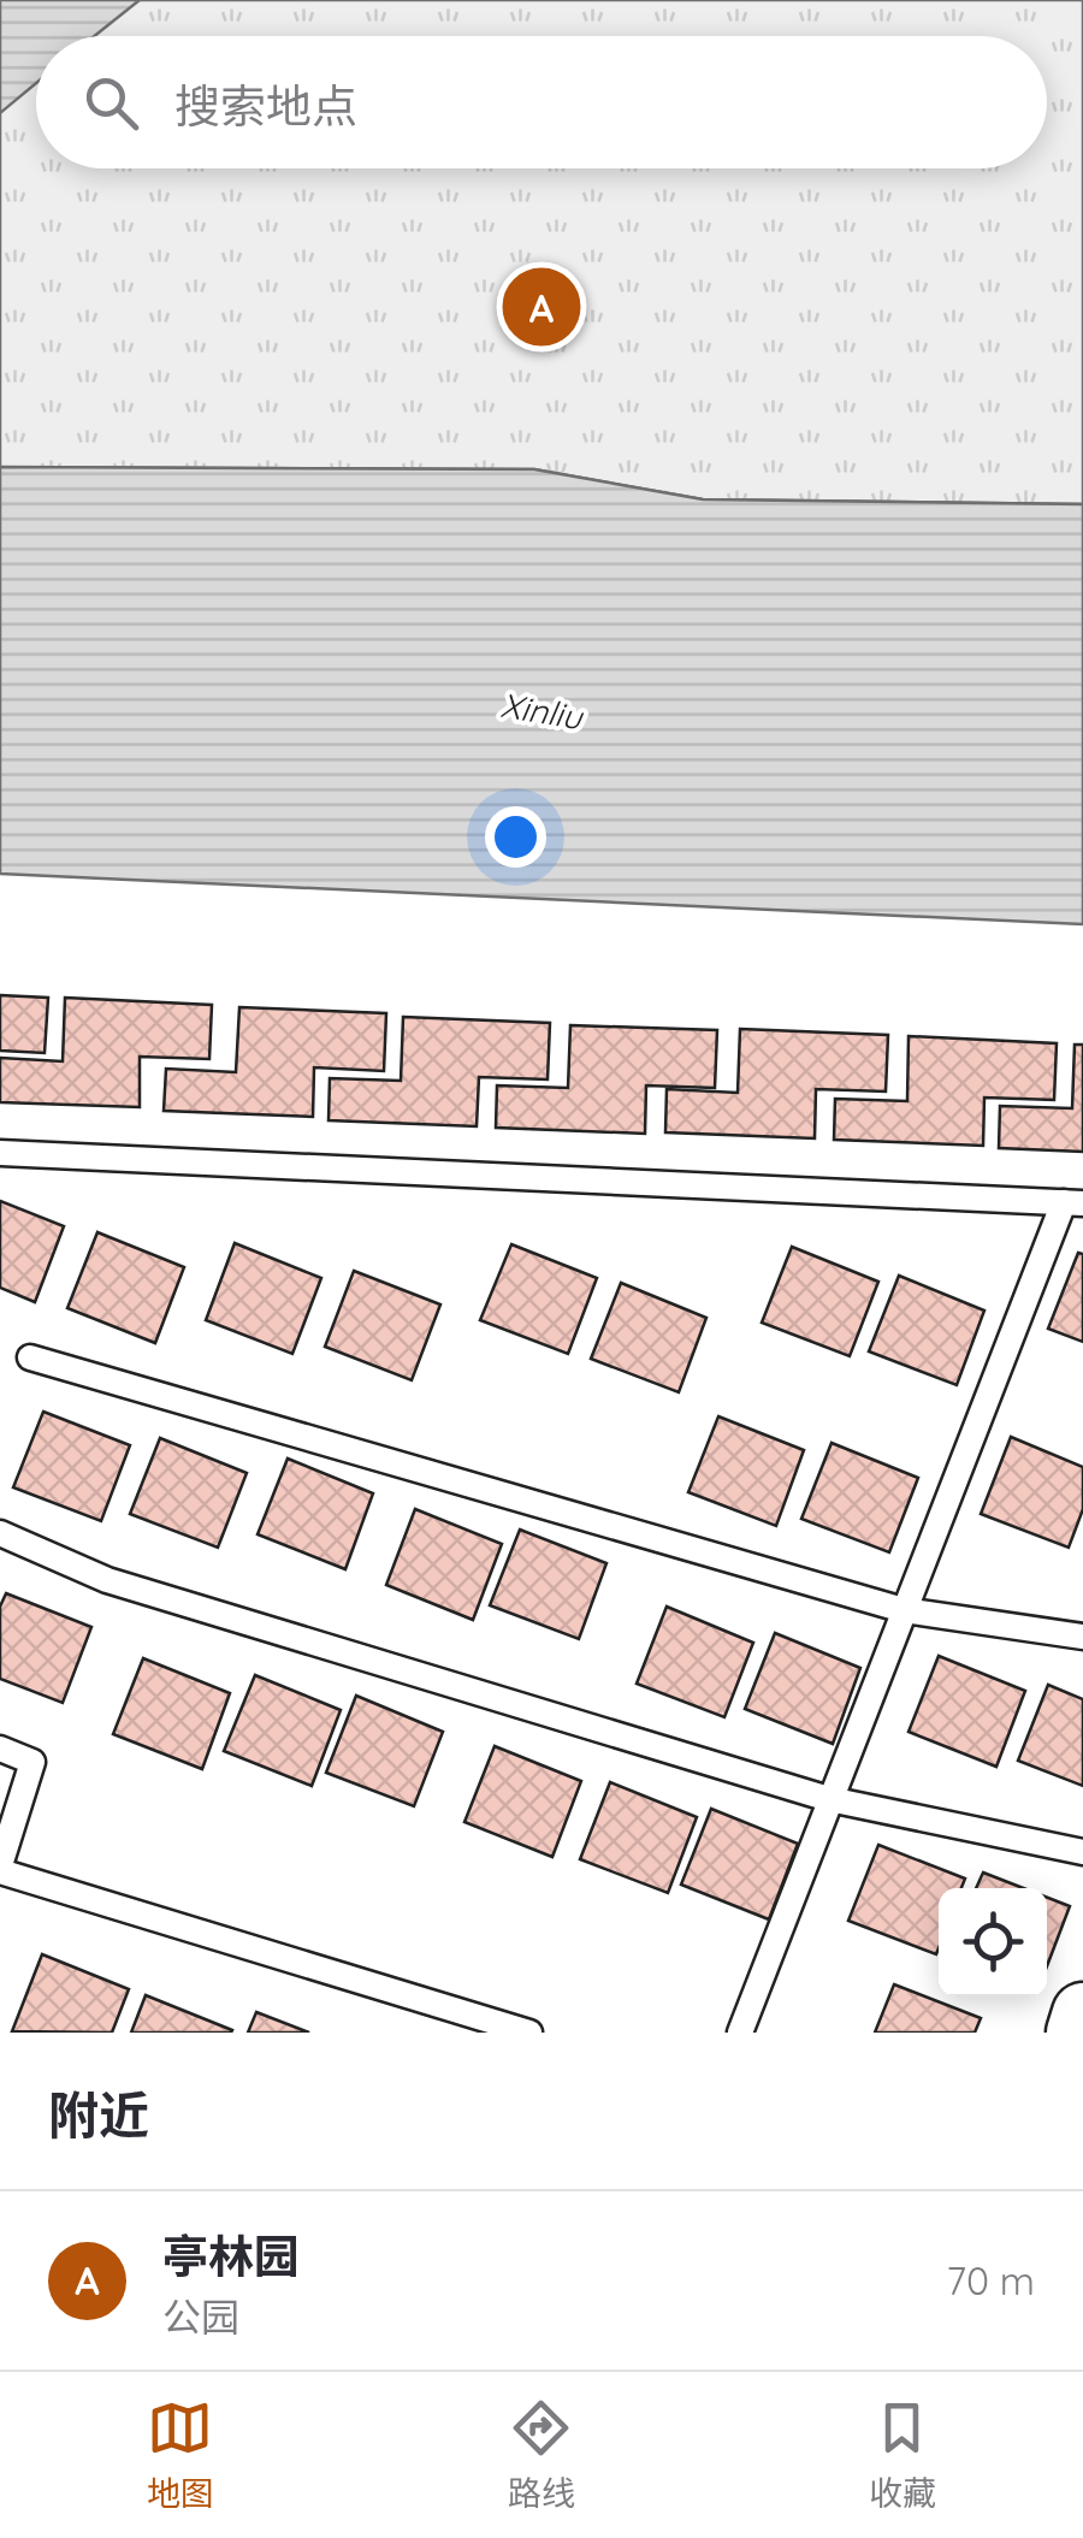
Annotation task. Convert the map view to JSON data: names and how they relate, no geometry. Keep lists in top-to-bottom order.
{
  "water": ["Xinliu"],
  "page": {
    "search": "搜索地点",
    "pins": "A",
    "heading": "附近",
    "list": [
      {
        "mark": "A",
        "name": "亭林园",
        "note": "公园",
        "value": "70 m"
      }
    ],
    "nav": ["地图", "路线", "收藏"]
  }
}
